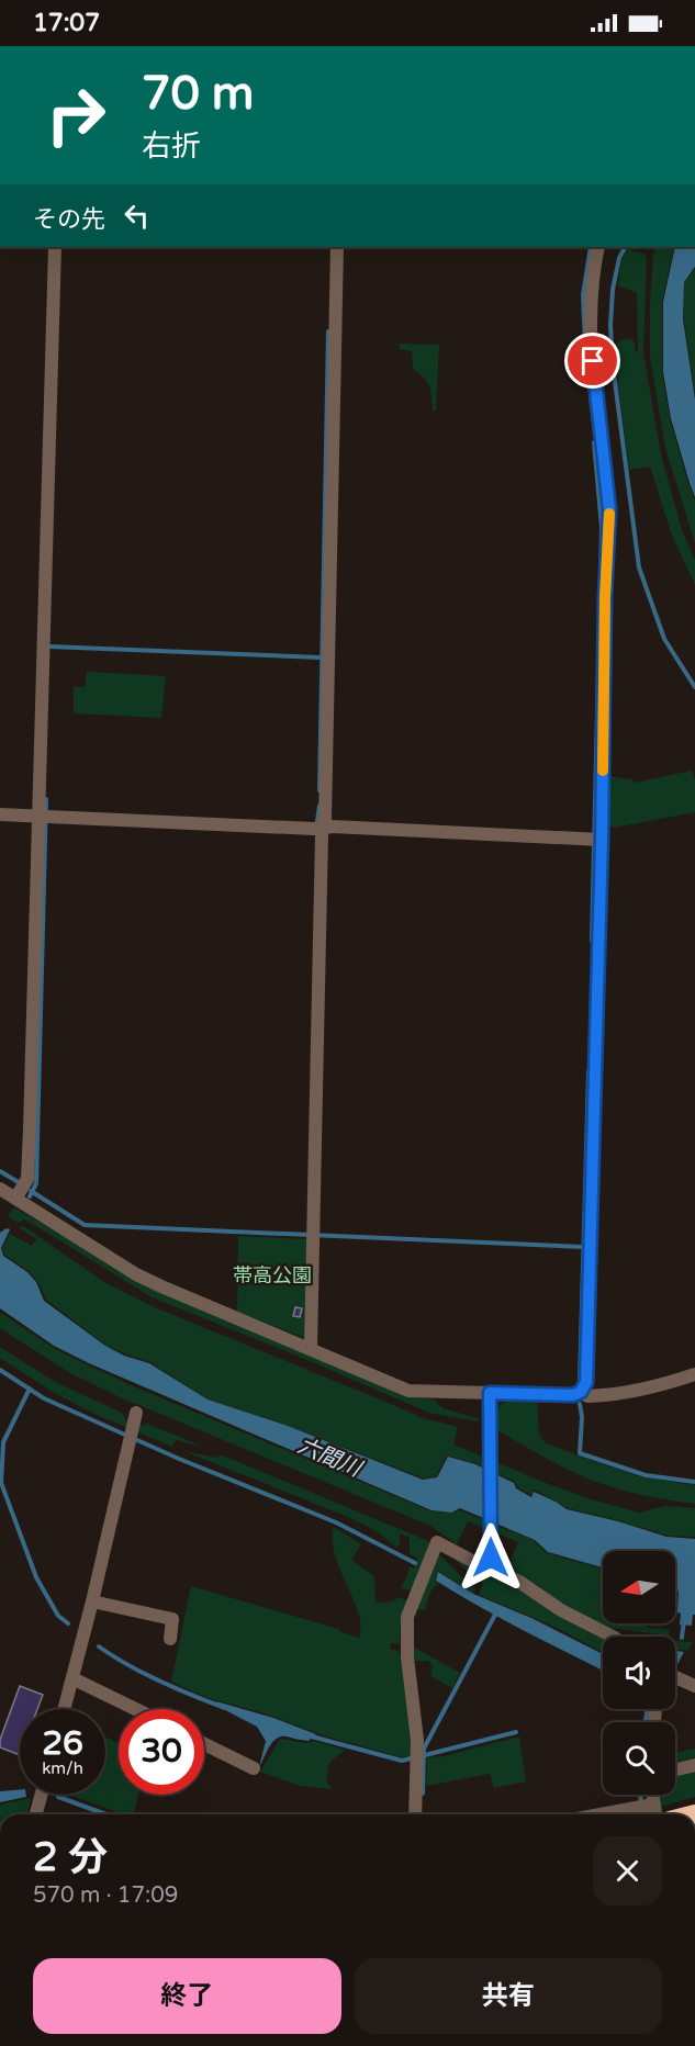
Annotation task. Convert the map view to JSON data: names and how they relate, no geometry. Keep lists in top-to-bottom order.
{
  "water": ["六間川"],
  "parks": ["帯高公園"],
  "north": "left",
  "page": {
    "status": "17:07",
    "turn": ["70 m", "右折"],
    "then": "その先",
    "speed": "26 km/h",
    "limit": "30",
    "heading": ["2 分", "570 m · 17:09"],
    "buttons": ["終了", "共有"]
  }
}
